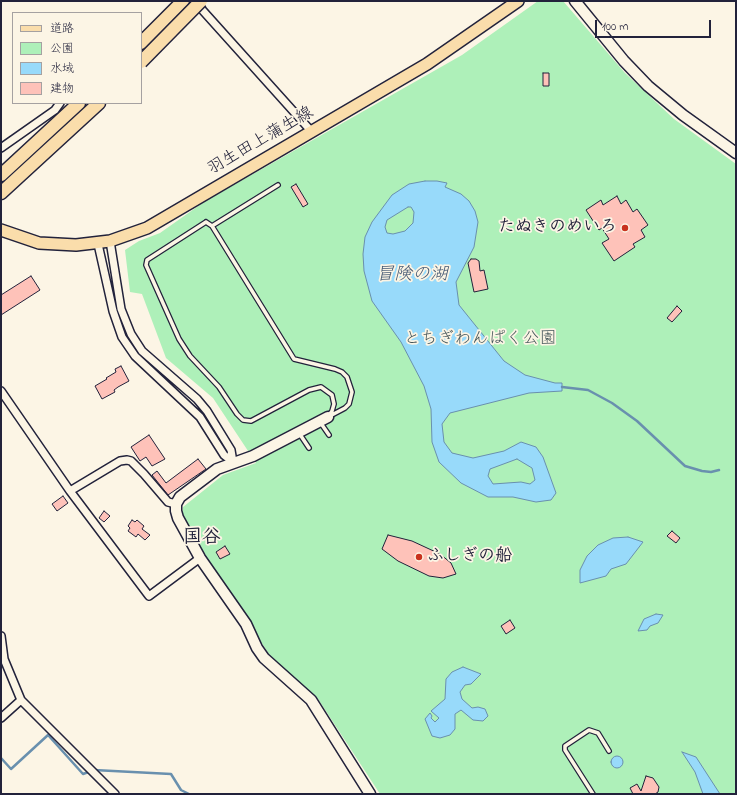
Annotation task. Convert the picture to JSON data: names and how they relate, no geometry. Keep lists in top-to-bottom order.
{
  "streets": {
    "main road": ["羽生田上蒲生線"]
  },
  "districts": ["国谷"],
  "water": ["冒険の湖"],
  "parks": ["とちぎわんぱく公園"],
  "places": ["たぬきのめいろ", "ふしぎの船"],
  "legend": [
    "道路",
    "公園",
    "水域",
    "建物"
  ],
  "scale_bar": "100 m"
}
